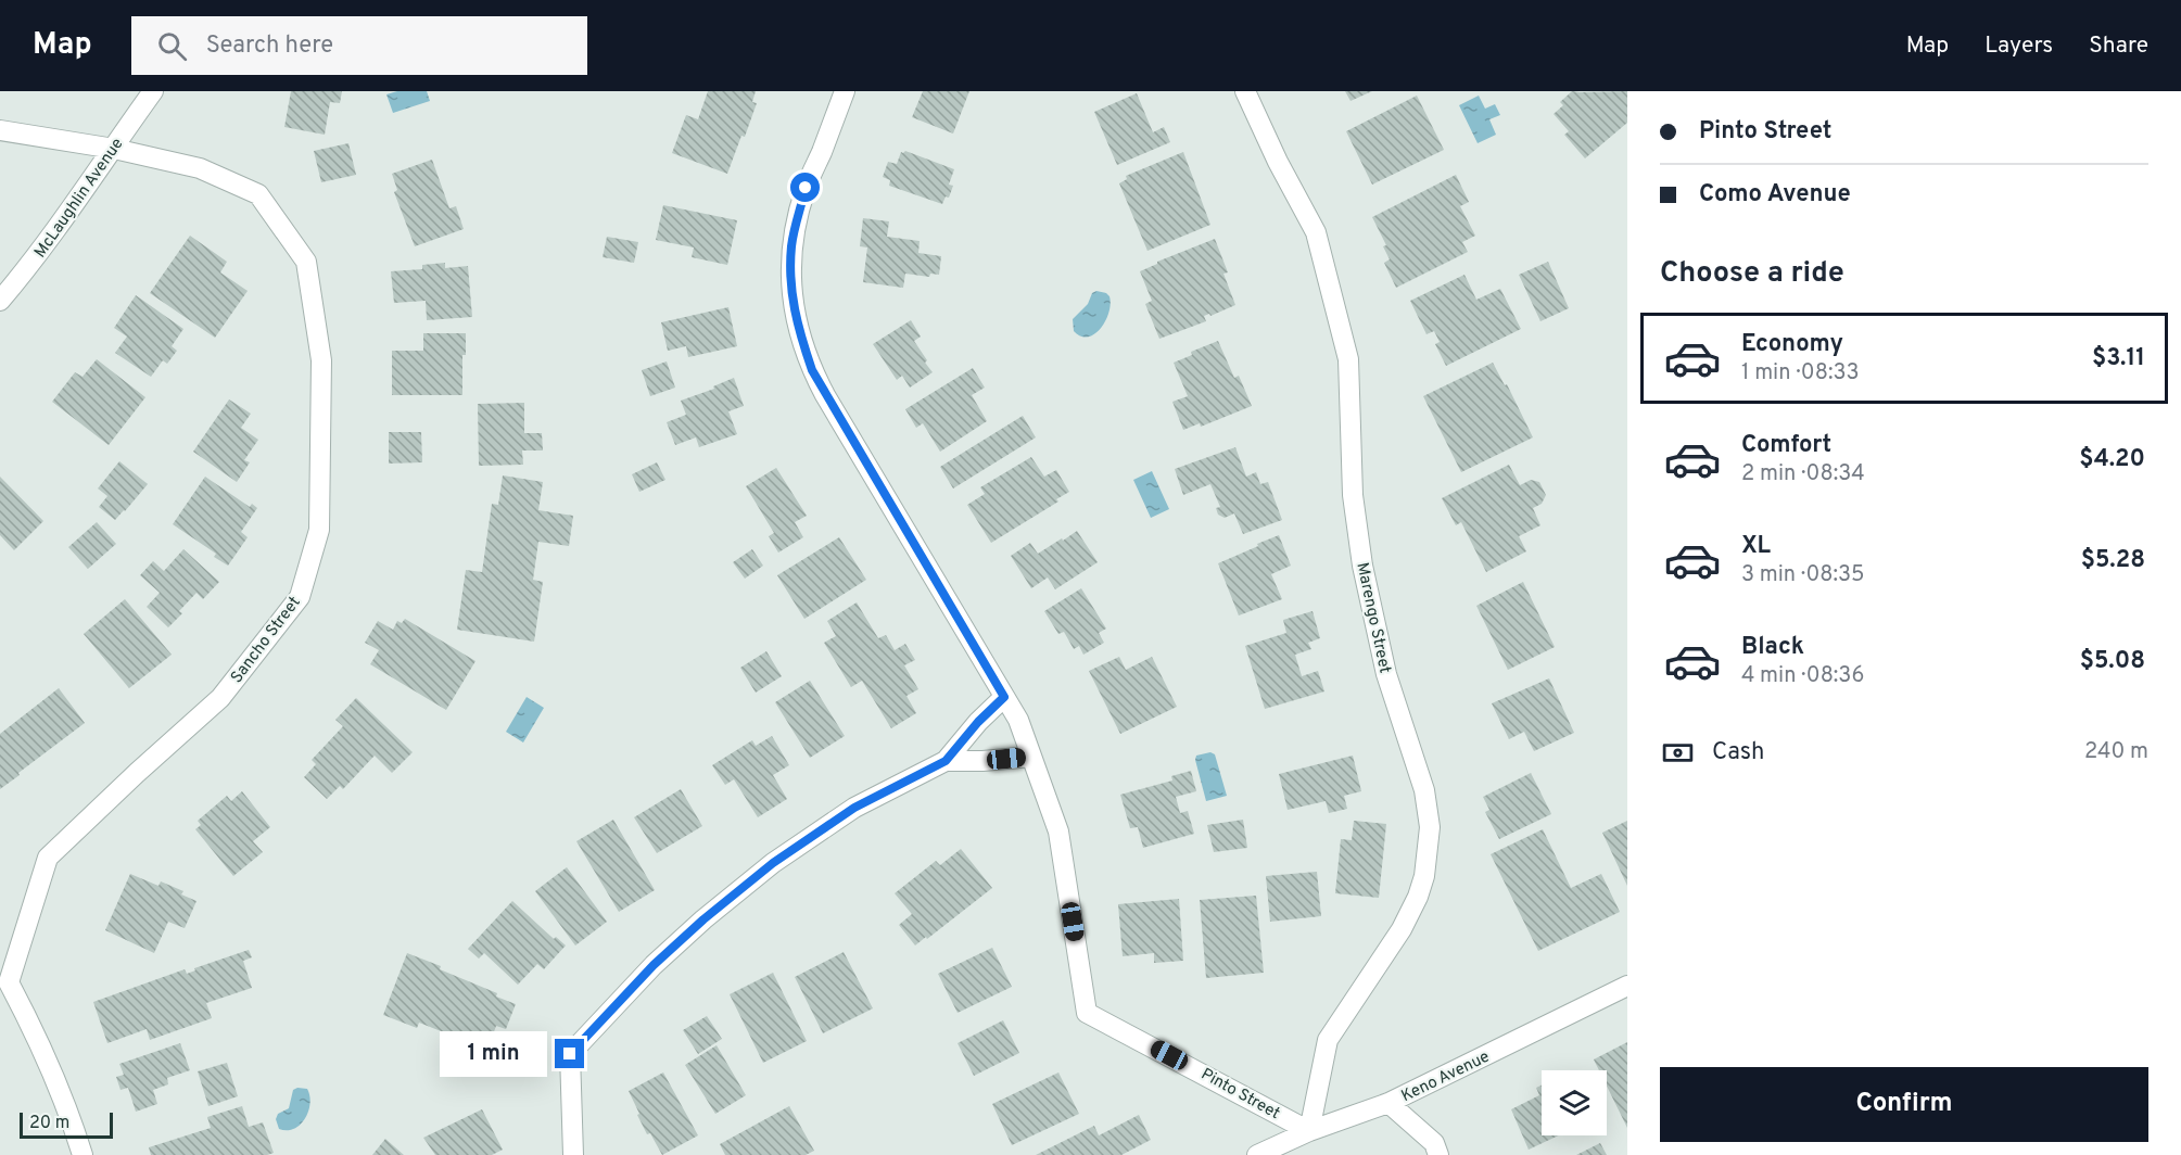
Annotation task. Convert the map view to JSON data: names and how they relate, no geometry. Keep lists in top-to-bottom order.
{
  "streets": {
    "street": [
      "McLaughlin Avenue",
      "Marengo Street",
      "Sancho Street",
      "Keno Avenue",
      "Pinto Street"
    ]
  },
  "crossings": [
    ["McLaughlin Avenue", "Sancho Street"],
    ["Marengo Street", "Keno Avenue"],
    ["Marengo Street", "Pinto Street"],
    ["Keno Avenue", "Pinto Street"]
  ],
  "scale_bar": "20 m",
  "page": {
    "header": "Map",
    "search": "Search here",
    "nav": ["Map", "Layers", "Share"],
    "banner": ["Pinto Street", "Como Avenue"],
    "heading": "Choose a ride",
    "list": [
      {
        "name": "Economy",
        "note": "1 min · 08:33",
        "value": "$3.11"
      },
      {
        "name": "Comfort",
        "note": "2 min · 08:34",
        "value": "$4.20"
      },
      {
        "name": "XL",
        "note": "3 min · 08:35",
        "value": "$5.28"
      },
      {
        "name": "Black",
        "note": "4 min · 08:36",
        "value": "$5.08"
      }
    ],
    "pay": ["Cash", "240 m"],
    "bubble": "1 min",
    "buttons": "Confirm",
    "scale": "20 m"
  }
}
